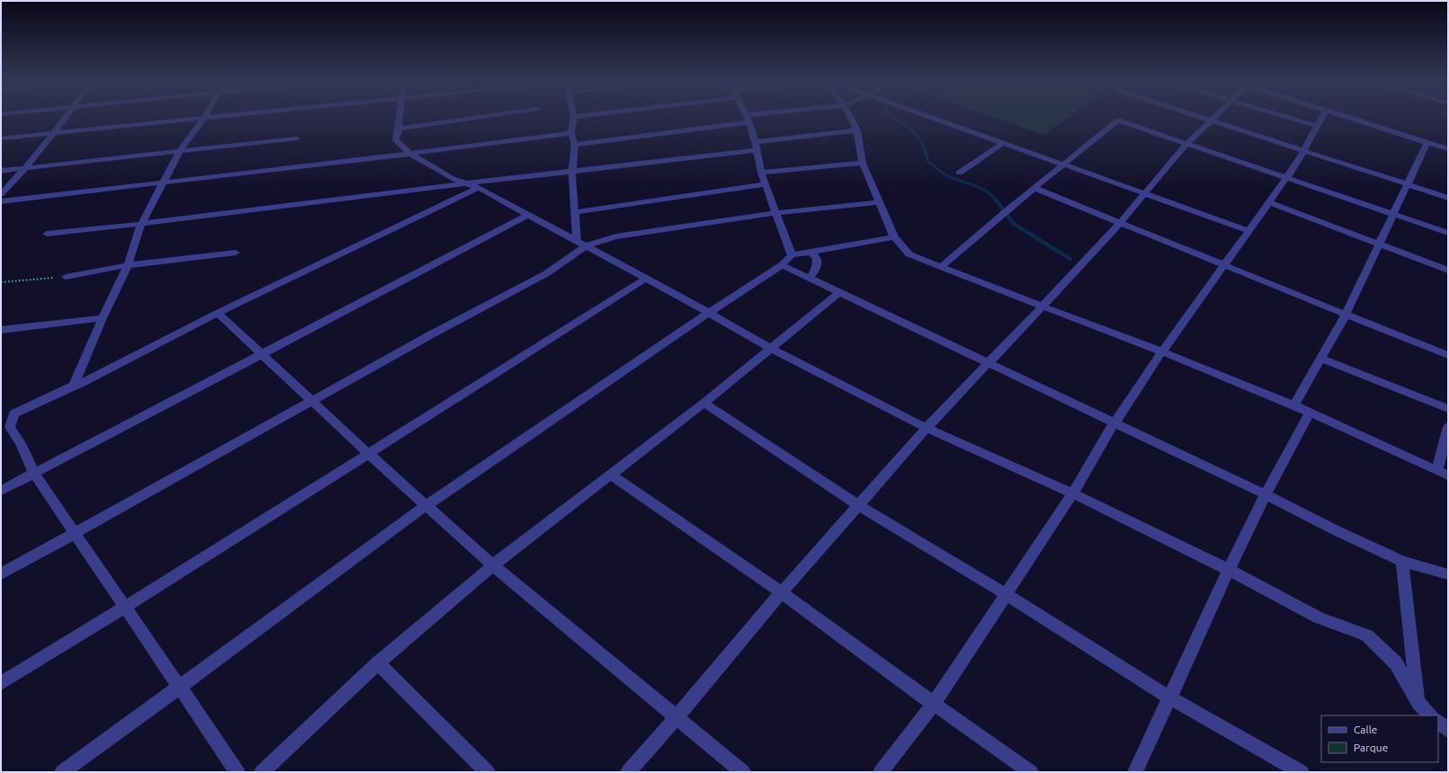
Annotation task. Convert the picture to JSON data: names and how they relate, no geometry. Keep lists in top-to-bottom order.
{
  "legend": ["Calle", "Parque"]
}
